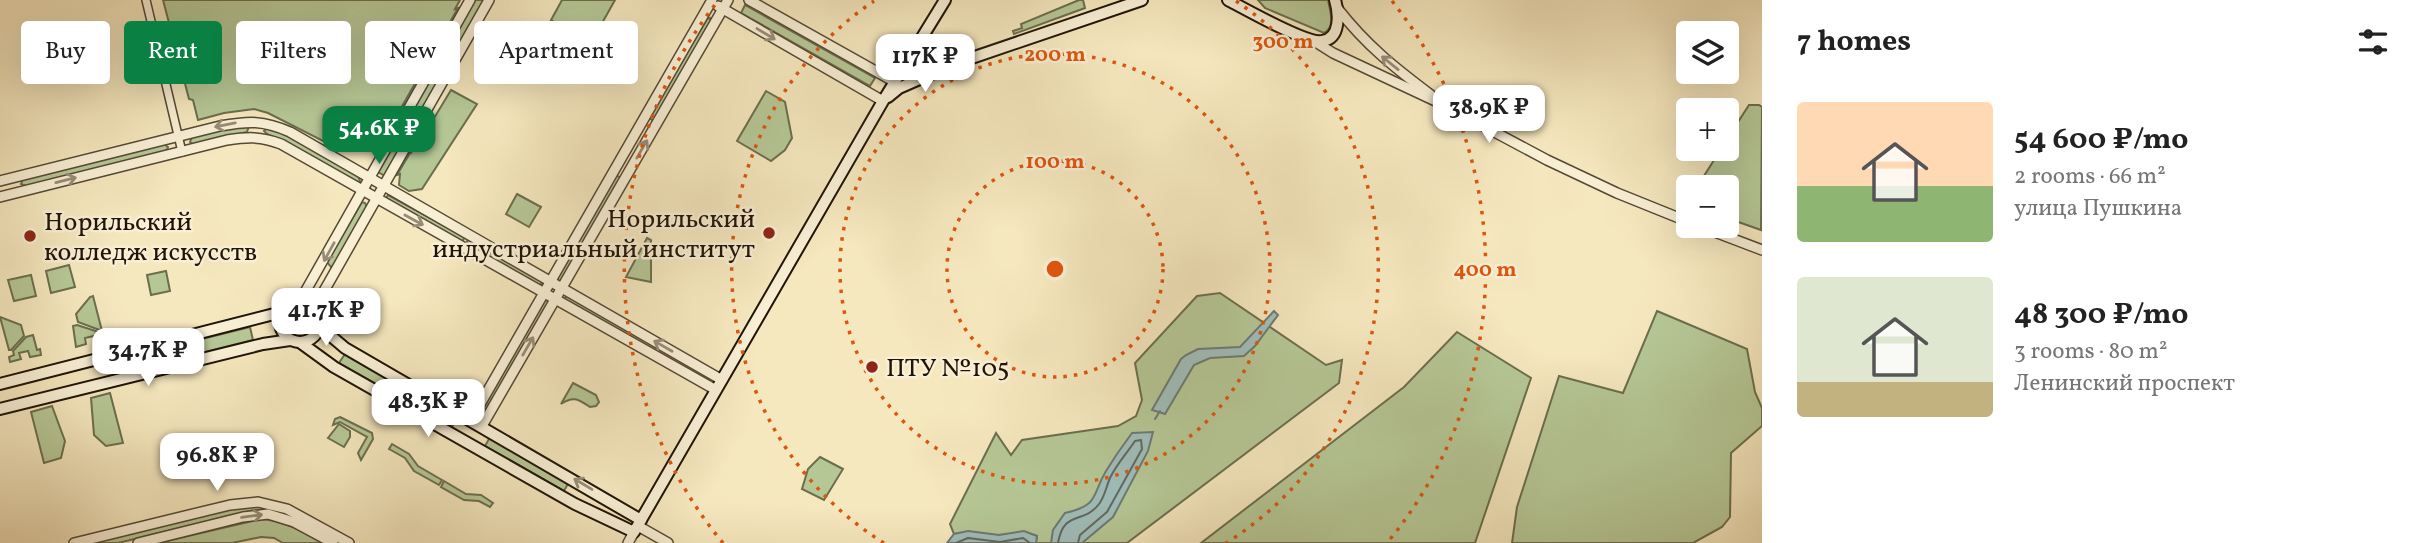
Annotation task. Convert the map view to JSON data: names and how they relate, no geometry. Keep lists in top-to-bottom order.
{
  "places": ["Норильский индустриальный институт", "Норильский колледж искусств", "ПТУ №105"],
  "page": {
    "heading": "7 homes",
    "map_buttons": ["+", "−"],
    "chip": [
      "Buy",
      "Rent",
      "Filters",
      "New",
      "Apartment"
    ],
    "price": [
      "117K ₽",
      "38.9K ₽",
      "54.6K ₽",
      "41.7K ₽",
      "34.7K ₽",
      "48.3K ₽",
      "96.8K ₽"
    ],
    "list": [
      {
        "name": "54 600 ₽/mo",
        "note": "2 rooms · 66 m² · улица Пушкина"
      },
      {
        "name": "48 300 ₽/mo",
        "note": "3 rooms · 80 m² · Ленинский проспект"
      }
    ]
  },
  "rings": [
    "300 m",
    "200 m",
    "100 m",
    "400 m"
  ]
}
